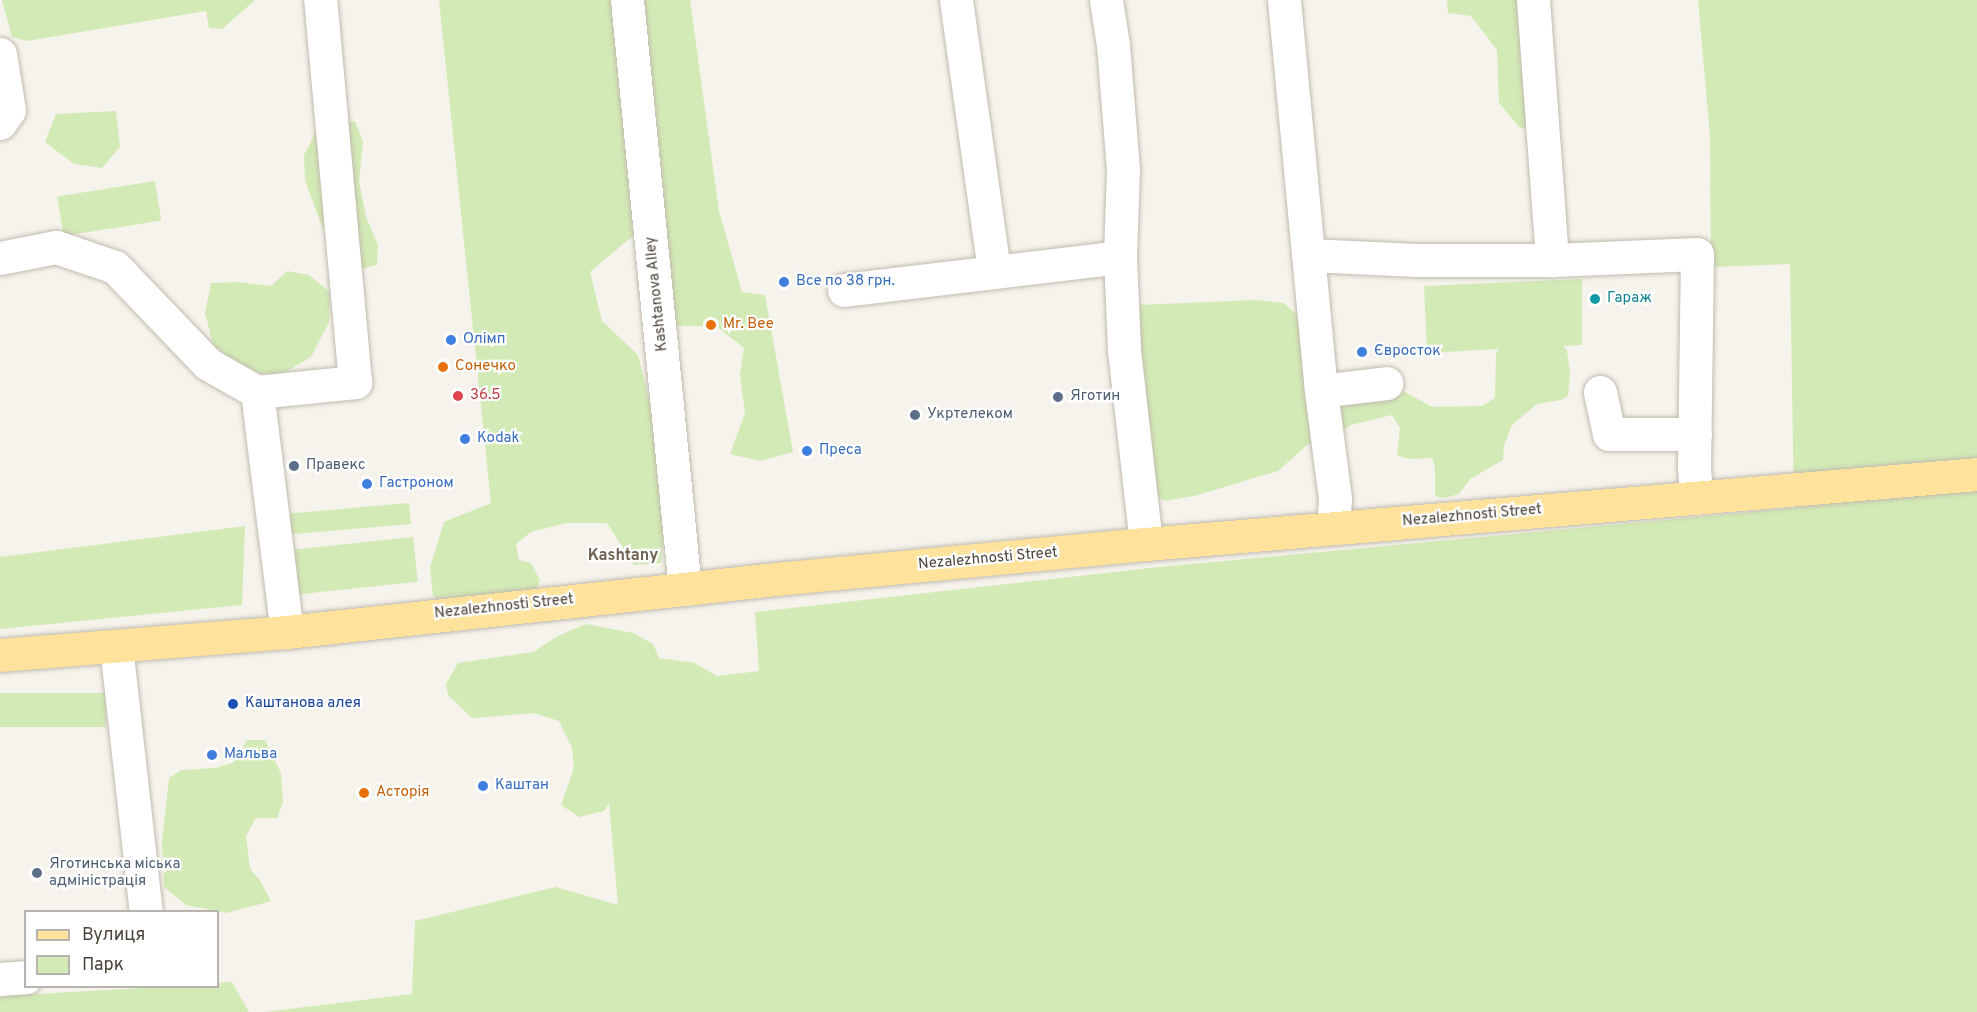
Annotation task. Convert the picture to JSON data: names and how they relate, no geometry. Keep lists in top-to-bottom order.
{
  "streets": {
    "main road": ["Nezalezhnosti Street"],
    "street": ["Kashtanova Alley"]
  },
  "crossings": [
    ["Kashtanova Alley", "Nezalezhnosti Street"]
  ],
  "districts": ["Kashtany"],
  "places": [
    "Все по 38 грн.",
    "Гараж",
    "Mr. Bee",
    "Олімп",
    "Євросток",
    "Сонечко",
    "36.5",
    "Яготин",
    "Укртелеком",
    "Kodak",
    "Преса",
    "Правекс",
    "Гастроном",
    "Каштанова алея",
    "Мальва",
    "Каштан",
    "Асторія",
    "Яготинська міська адміністрація"
  ],
  "legend": ["Вулиця", "Парк"]
}
